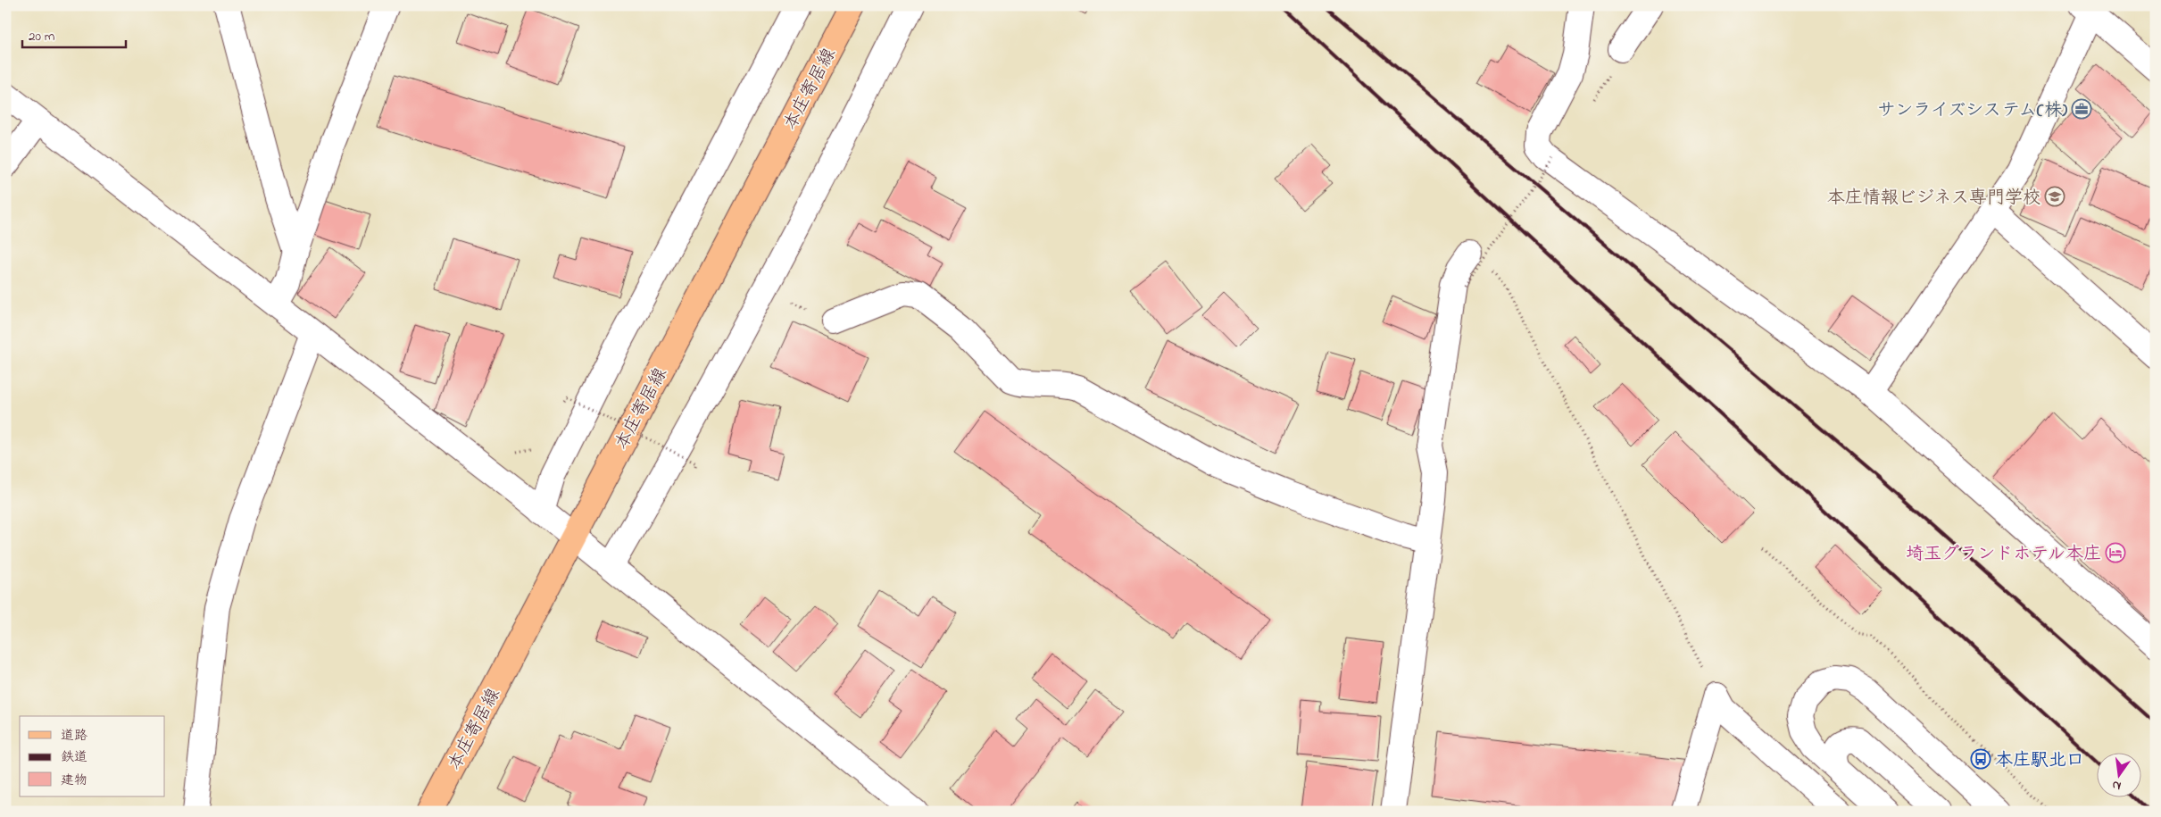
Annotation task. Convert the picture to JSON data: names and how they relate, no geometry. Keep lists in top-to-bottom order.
{
  "streets": {
    "main road": ["本庄寄居線"]
  },
  "places": {
    "office": ["サンライズシステム(株)"],
    "school or university": ["本庄情報ビジネス専門学校"],
    "hotel": ["埼玉グランドホテル本庄"],
    "bus stop": ["本庄駅北口"]
  },
  "legend": ["道路", "鉄道", "建物"],
  "scale_bar": "20 m",
  "north": "bottom"
}
